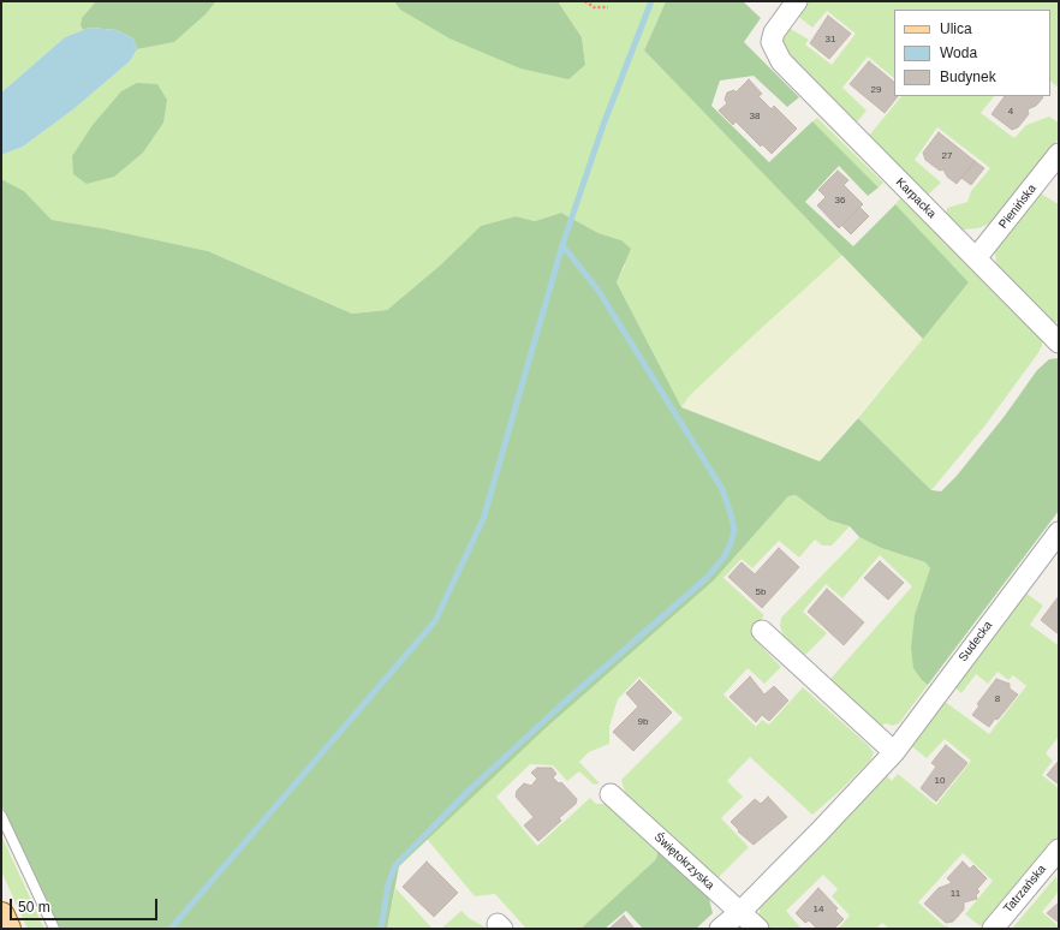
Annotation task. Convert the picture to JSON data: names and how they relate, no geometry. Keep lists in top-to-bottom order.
{
  "streets": {
    "street": [
      "Karpacka",
      "Pienińska",
      "Sudecka",
      "Świętokrzyska",
      "Tatrzańska"
    ]
  },
  "crossings": [
    ["Karpacka", "Pienińska"],
    ["Sudecka", "Świętokrzyska"]
  ],
  "house_numbers": [
    "31",
    "29",
    "4",
    "38",
    "27",
    "36",
    "5b",
    "8",
    "9b",
    "10",
    "11",
    "14"
  ],
  "legend": ["Ulica", "Woda", "Budynek"],
  "scale_bar": "50 m"
}
